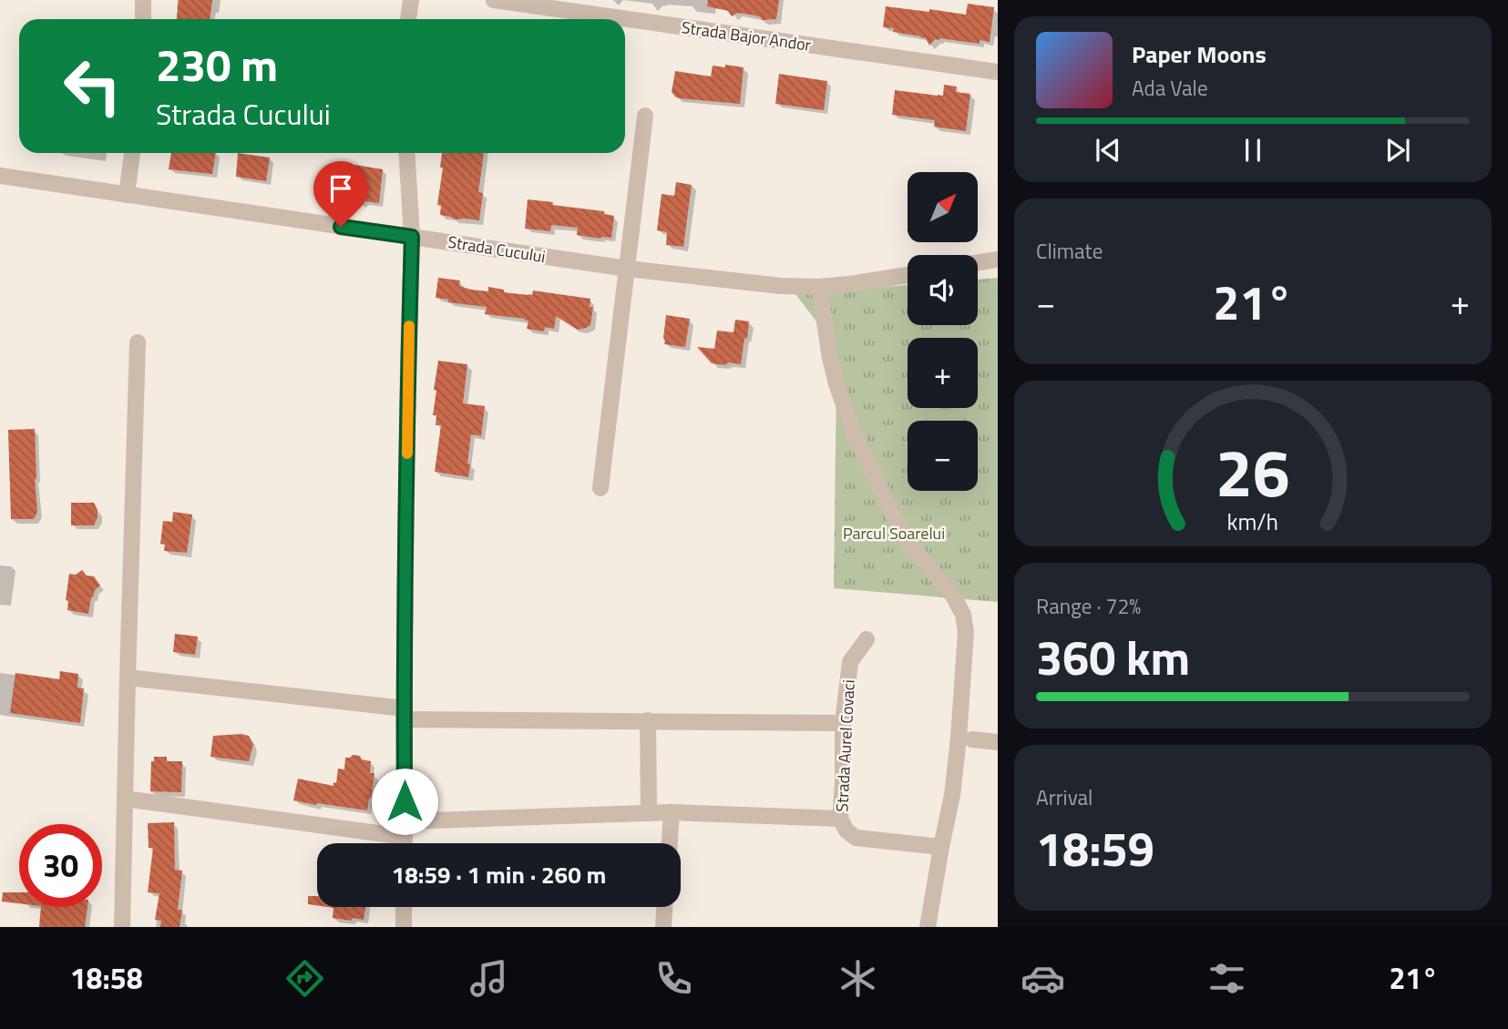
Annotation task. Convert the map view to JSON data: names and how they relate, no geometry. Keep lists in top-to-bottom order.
{
  "streets": {
    "street": ["Strada Bajor Andor", "Strada Cucului", "Strada Aurel Covaci"]
  },
  "parks": ["Parcul Soarelui"],
  "north": "top right",
  "page": {
    "turn": ["230 m", "Strada Cucului"],
    "song": ["Paper Moons", "Ada Vale"],
    "map_buttons": ["+", "−"],
    "tile": [
      "Climate",
      ["Range · 72%", "360 km"],
      ["Arrival", "18:59"]
    ],
    "heat": ["−", "21°", "+"],
    "limit": "30",
    "trip": "18:59 · 1 min · 260 m",
    "tabs": ["18:58", "21°"],
    "gauge": ["26", "km/h"]
  }
}
